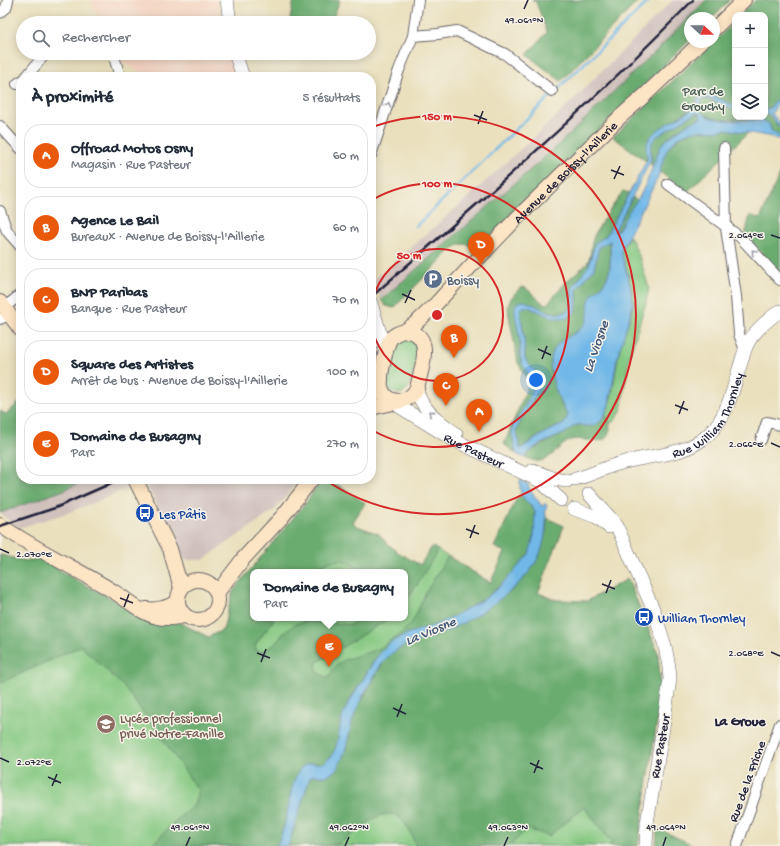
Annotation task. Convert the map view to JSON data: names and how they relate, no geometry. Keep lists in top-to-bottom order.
{
  "streets": {
    "main road": ["Avenue de Boissy-l'Aillerie"],
    "street": ["Rue William Thornley", "Rue Pasteur", "Rue de la Friche"]
  },
  "crossings": [
    ["Avenue de Boissy-l'Aillerie", "Rue Pasteur"],
    ["Rue William Thornley", "Rue Pasteur"]
  ],
  "districts": ["La Groue"],
  "water": ["La Viosne"],
  "parks": ["Parc de Grouchy"],
  "places": {
    "parking": ["Boissy"],
    "bus stop": ["Les Pâtis", "William Thornley"],
    "school or university": ["Lycée professionnel privé Notre-Famille"]
  },
  "north": "right",
  "page": {
    "map_buttons": ["+", "−"],
    "search": "Rechercher",
    "heading": ["À proximité", "5 résultats"],
    "list": [
      {
        "mark": "A",
        "name": "Offroad Motos Osny",
        "note": "Magasin · Rue Pasteur",
        "value": "60 m"
      },
      {
        "mark": "B",
        "name": "Agence Le Bail",
        "note": "Bureaux · Avenue de Boissy-l'Aillerie",
        "value": "60 m"
      },
      {
        "mark": "C",
        "name": "BNP Paribas",
        "note": "Banque · Rue Pasteur",
        "value": "70 m"
      },
      {
        "mark": "D",
        "name": "Square des Artistes",
        "note": "Arrêt de bus · Avenue de Boissy-l'Aillerie",
        "value": "100 m"
      },
      {
        "mark": "E",
        "name": "Domaine de Busagny",
        "note": "Parc",
        "value": "270 m"
      }
    ],
    "pins": [
      "D",
      "B",
      "C",
      "A",
      "E"
    ],
    "popup": ["Domaine de Busagny", "Parc"]
  },
  "coordinates": [
    "49.061°N",
    "2.064°E",
    "2.066°E",
    "2.070°E",
    "2.068°E",
    "2.072°E",
    "49.062°N",
    "49.063°N",
    "49.064°N"
  ],
  "rings": ["150 m", "100 m", "50 m"]
}
